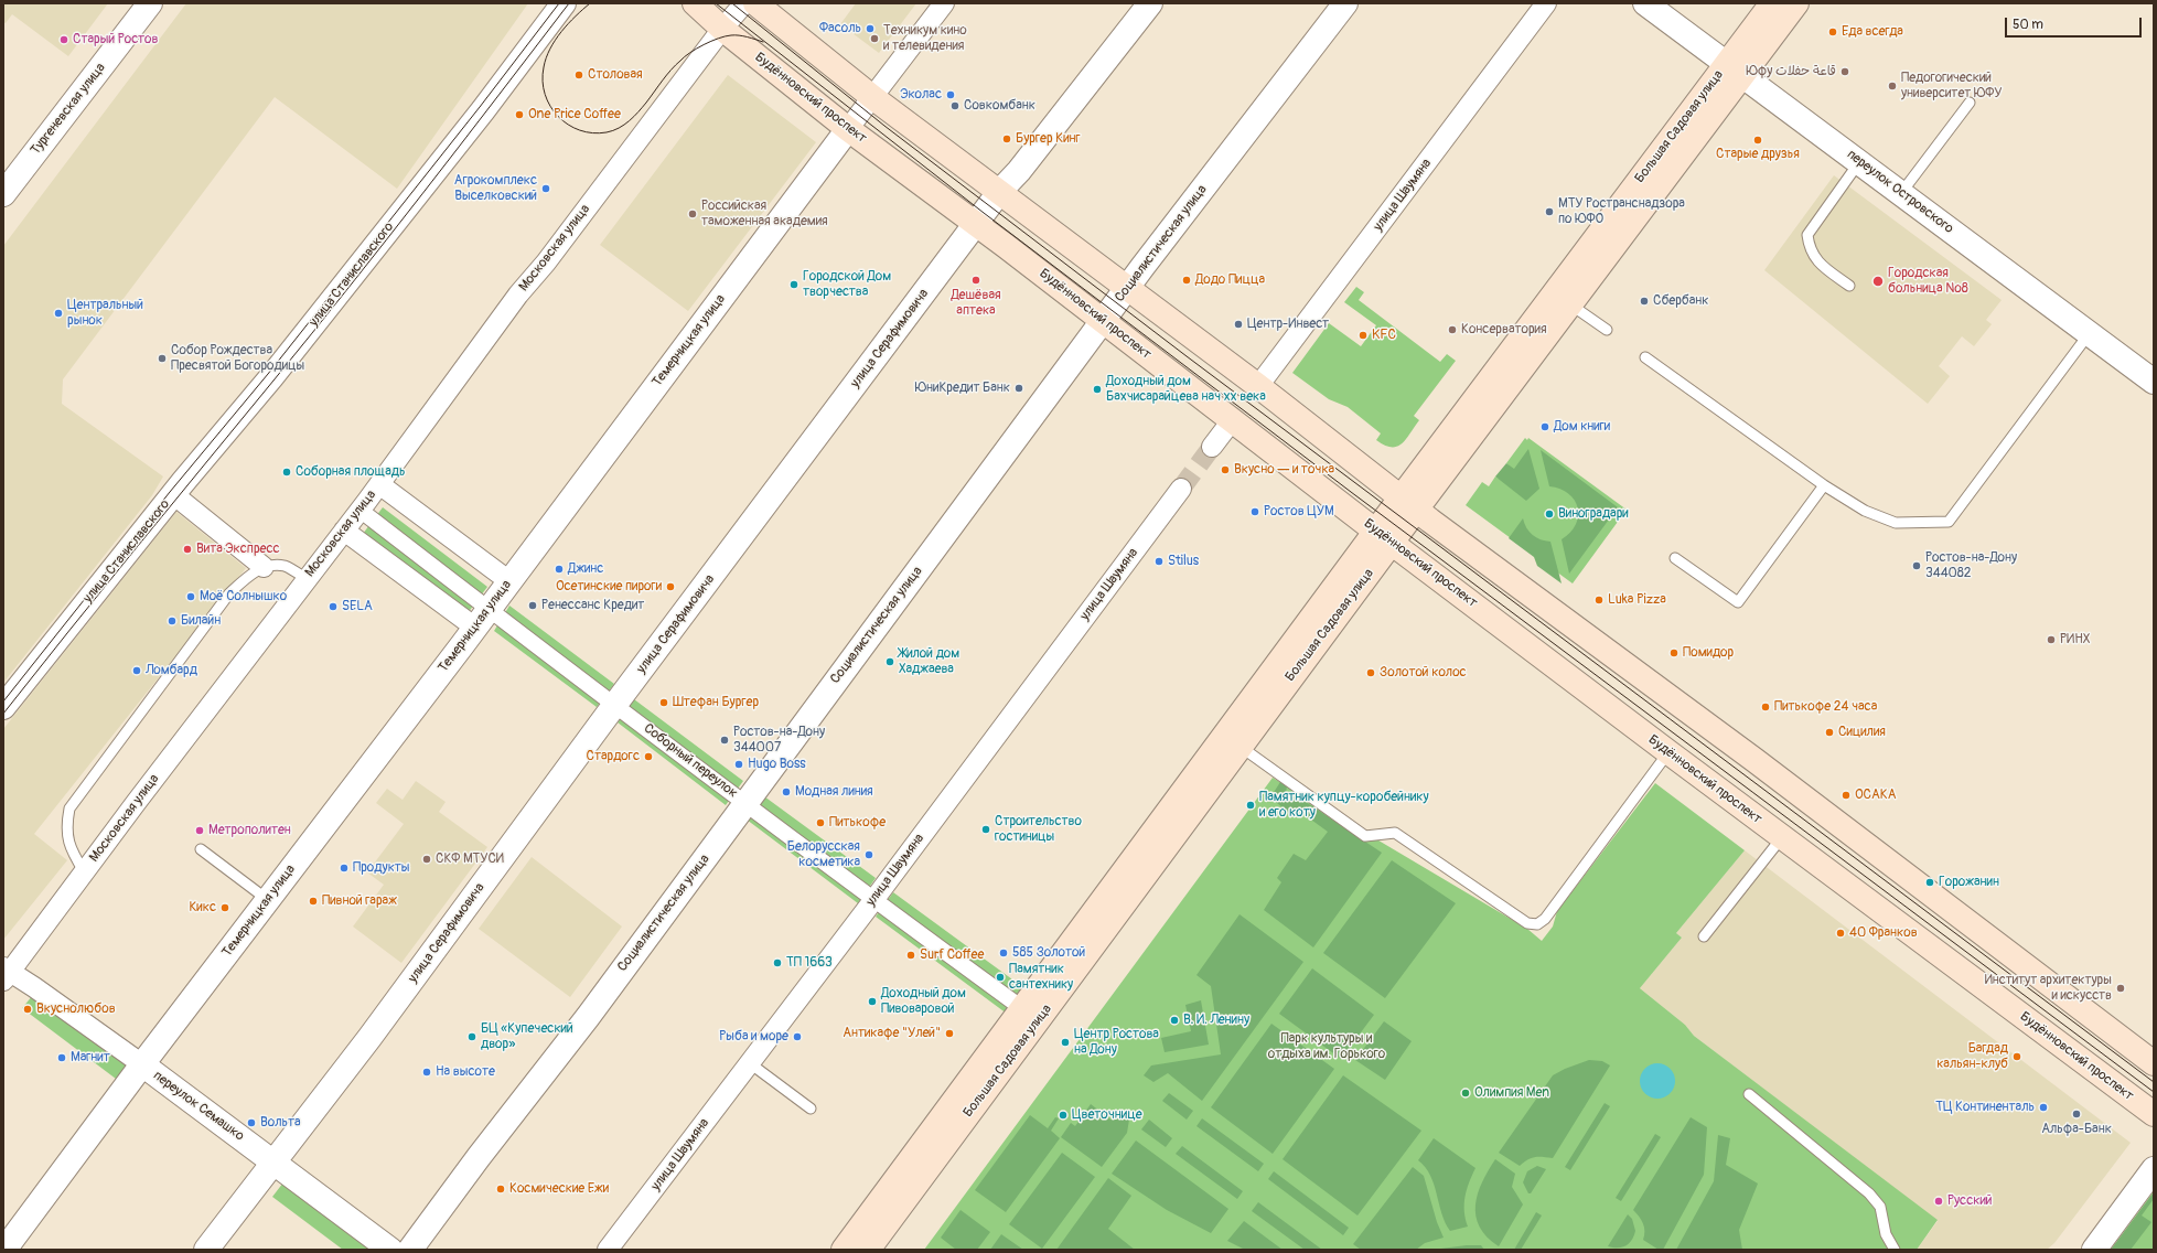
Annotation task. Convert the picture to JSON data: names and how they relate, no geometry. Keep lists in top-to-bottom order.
{
  "streets": {
    "main road": ["Будённовский проспект", "Большая Садовая улица"],
    "street": [
      "Тургеневская улица",
      "переулок Островского",
      "улица Шаумяна",
      "Социалистическая улица",
      "Московская улица",
      "улица Станиславского",
      "улица Серафимовича",
      "Темерницкая улица",
      "Соборный переулок",
      "переулок Семашко"
    ]
  },
  "crossings": [
    ["Будённовский проспект", "Большая Садовая улица"],
    ["Будённовский проспект", "Социалистическая улица"],
    ["Будённовский проспект", "Московская улица"],
    ["Будённовский проспект", "улица Серафимовича"],
    ["Будённовский проспект", "Темерницкая улица"],
    ["Большая Садовая улица", "переулок Островского"],
    ["Большая Садовая улица", "Соборный переулок"],
    ["улица Шаумяна", "Соборный переулок"],
    ["Социалистическая улица", "Соборный переулок"],
    ["Московская улица", "Соборный переулок"],
    ["Московская улица", "переулок Семашко"],
    ["улица Серафимовича", "Соборный переулок"],
    ["улица Серафимовича", "переулок Семашко"],
    ["Темерницкая улица", "Соборный переулок"],
    ["Темерницкая улица", "переулок Семашко"]
  ],
  "parks": ["Парк культуры и отдыха им. Горького"],
  "places": [
    "Фасоль",
    "Еда всегда",
    "Техникум кино и телевидения",
    "Старый Ростов",
    "Юфу قاعة حفلات",
    "Столовая",
    "Педогогический университет ЮФУ",
    "Эколас",
    "Совкомбанк",
    "One Price Coffee",
    "Бургер Кинг",
    "Старые друзья",
    "Агрокомплекс Выселковский",
    "МТУ Ространснадзора по ЮФО",
    "Российская таможенная академия",
    "Дешёвая аптека",
    "Додо Пицца",
    "Городская больница №8",
    "Городской Дом творчества",
    "Сбербанк",
    "Центральный рынок",
    "Центр-Инвест",
    "Консерватория",
    "KFC",
    "Собор Рождества Пресвятой Богородицы",
    "ЮниКредит Банк",
    "Доходный дом Бахчисарайцева нач xx века",
    "Дом книги",
    "Вкусно — и точка",
    "Соборная площадь",
    "Ростов ЦУМ",
    "Виноградари",
    "Вита Экспресс",
    "Stilus",
    "Ростов-на-Дону 344082",
    "Джинс",
    "Осетинские пироги",
    "Моё Солнышко",
    "Luka Pizza",
    "Ренессанс Кредит",
    "SELA",
    "Билайн",
    "РИНХ",
    "Помидор",
    "Жилой дом Хаджаева",
    "Ломбард",
    "Золотой колос",
    "Штефан Бургер",
    "Питькофе 24 часа",
    "Сицилия",
    "Ростов-на-Дону 344007",
    "Стардогс",
    "Hugo Boss",
    "Модная линия",
    "ОСАКА",
    "Памятник купцу-коробейнику и его коту",
    "Питькофе",
    "Строительство гостиницы",
    "Метрополитен",
    "Белорусская косметика",
    "СКФ МТУСИ",
    "Продукты",
    "Горожанин",
    "Пивной гараж",
    "Кикс",
    "40 Франков",
    "585 Золотой",
    "Surf Coffee",
    "ТП 1663",
    "Памятник сантехнику",
    "Институт архитектуры и искусств",
    "Доходный дом Пивоваровой",
    "Вкуснолюбов",
    "В. И. Ленину",
    "Антикафе \"Улей\"",
    "БЦ «Купеческий двор»",
    "Рыба и море",
    "Центр Ростова на Дону",
    "Багдад кальян-клуб",
    "Магнит",
    "На высоте",
    "Олимпия Men",
    "ТЦ Континенталь",
    "Альфа-Банк",
    "Цветочнице",
    "Вольта",
    "Космические Ежи",
    "Русский"
  ],
  "scale_bar": "50 m"
}
